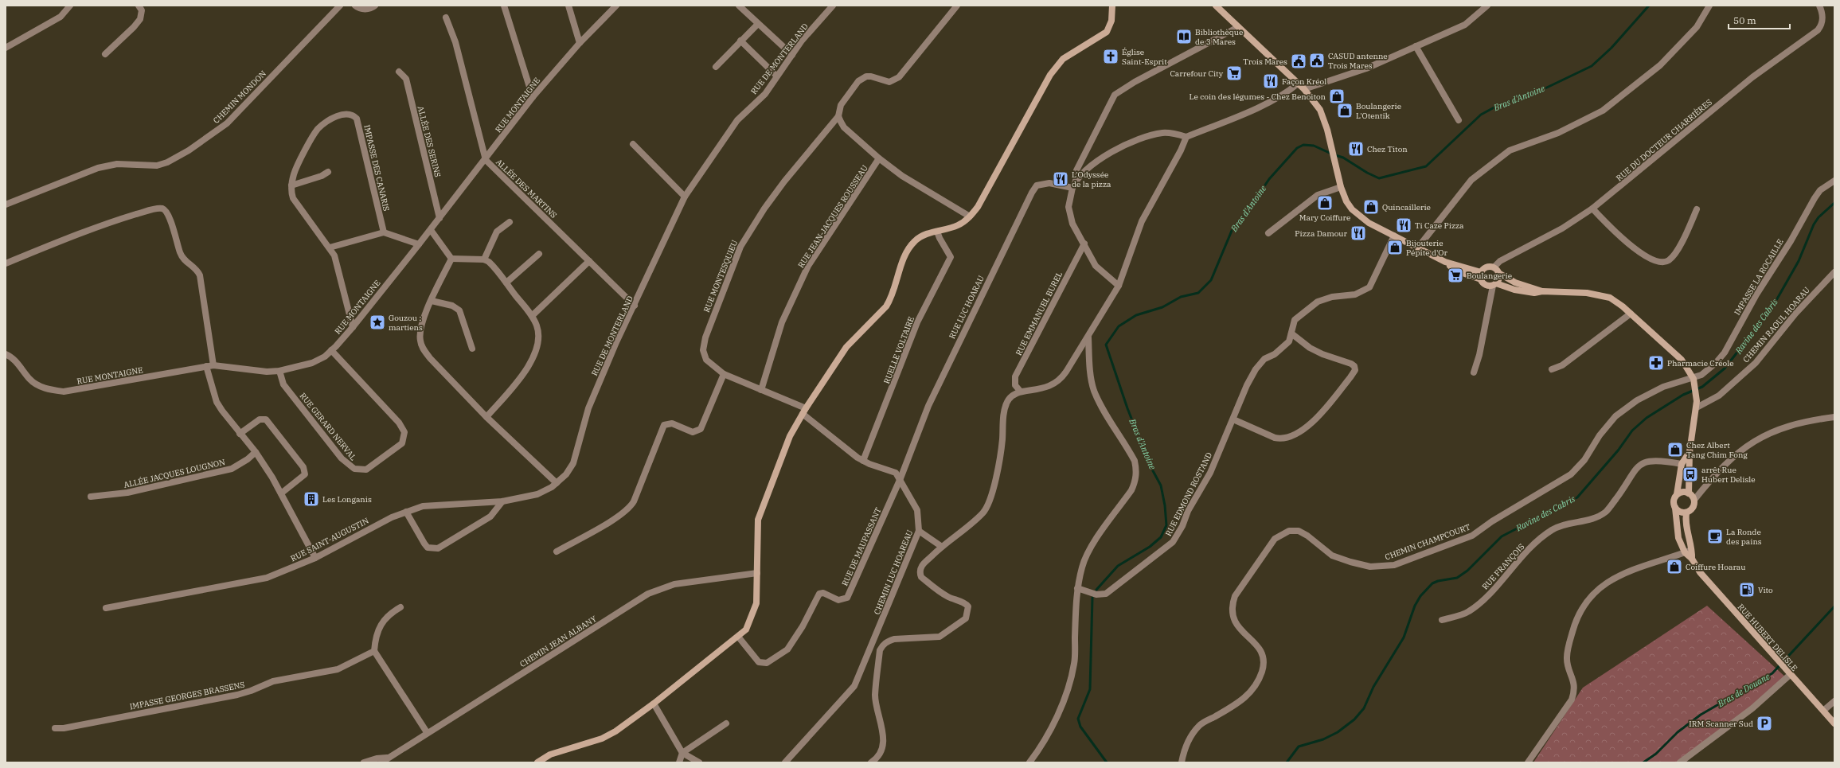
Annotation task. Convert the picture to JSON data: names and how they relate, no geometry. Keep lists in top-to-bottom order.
{
  "streets": {
    "main road": ["RUE HUBERT DELISLE"],
    "street": [
      "RUE DE MONTERLAND",
      "CHEMIN MONDON",
      "RUE MONTAIGNE",
      "RUE DU DOCTEUR CHARRIÈRES",
      "ALLÉE DES SERINS",
      "IMPASSE DES CANARIS",
      "ALLÉE DES MARTINS",
      "RUE JEAN-JACQUES ROUSSEAU",
      "RUE MONTESQUIEU",
      "IMPASSE LA ROCAILLE",
      "RUE LUC HOARAU",
      "RUE EMMANUEL BUREL",
      "CHEMIN RAOUL HOARAU",
      "RUELLE VOLTAIRE",
      "RUE GERARD NERVAL",
      "ALLÉE JACQUES LOUGNON",
      "RUE EDMOND ROSTAND",
      "RUE SAINT-AUGUSTIN",
      "CHEMIN CHAMPCOURT",
      "RUE DE MAUPASSANT",
      "RUE FRANÇOIS",
      "CHEMIN LUC HOAREAU",
      "CHEMIN JEAN ALBANY",
      "IMPASSE GEORGES BRASSENS"
    ]
  },
  "crossings": [
    ["RUE DE MONTERLAND", "ALLÉE DES MARTINS"],
    ["RUE DE MONTERLAND", "RUE SAINT-AUGUSTIN"],
    ["RUE MONTAIGNE", "ALLÉE DES SERINS"],
    ["RUE MONTAIGNE", "IMPASSE DES CANARIS"],
    ["RUE MONTAIGNE", "ALLÉE DES MARTINS"],
    ["RUE MONTAIGNE", "RUE GERARD NERVAL"],
    ["RUE DU DOCTEUR CHARRIÈRES", "RUE HUBERT DELISLE"],
    ["RUE JEAN-JACQUES ROUSSEAU", "RUE MONTESQUIEU"],
    ["RUE MONTESQUIEU", "CHEMIN LUC HOAREAU"],
    ["IMPASSE LA ROCAILLE", "CHEMIN CHAMPCOURT"],
    ["IMPASSE LA ROCAILLE", "RUE HUBERT DELISLE"],
    ["RUE LUC HOARAU", "RUE DE MAUPASSANT"],
    ["RUE LUC HOARAU", "CHEMIN LUC HOAREAU"],
    ["CHEMIN RAOUL HOARAU", "RUE HUBERT DELISLE"],
    ["RUELLE VOLTAIRE", "CHEMIN LUC HOAREAU"],
    ["CHEMIN CHAMPCOURT", "RUE HUBERT DELISLE"],
    ["RUE DE MAUPASSANT", "CHEMIN LUC HOAREAU"],
    ["RUE FRANÇOIS", "RUE HUBERT DELISLE"]
  ],
  "water": ["Bras d'Antoine", "Ravine des Cabris", "Bras de Douane"],
  "places": {
    "library": ["Bibliothèque de 3 Mares"],
    "church": ["Église Saint-Esprit"],
    "public building": ["CASUD antenne Trois Mares", "Trois Mares"],
    "supermarket": ["Carrefour City", "Boulangerie"],
    "restaurant": [
      "Façon Kréol",
      "Chez Titon",
      "L'Odyssée de la pizza",
      "Ti Caze Pizza",
      "Pizza Damour"
    ],
    "shop": [
      "Le coin des légumes - Chez Benoiton",
      "Boulangerie L'Otentik",
      "Mary Coiffure",
      "Quincaillerie",
      "Bijouterie Pépite d'Or",
      "Chez Albert Tang Chim Fong",
      "Coiffure Hoarau"
    ],
    "place": ["Gouzou : martiens"],
    "pharmacy": ["Pharmacie Créole"],
    "bus stop": ["arrêt Rue Hubert Delisle"],
    "building": ["Les Longanis"],
    "cafe": ["La Ronde des pains"],
    "fuel station": ["Vito"],
    "parking": ["IRM Scanner Sud"]
  },
  "scale_bar": "50 m"
}
